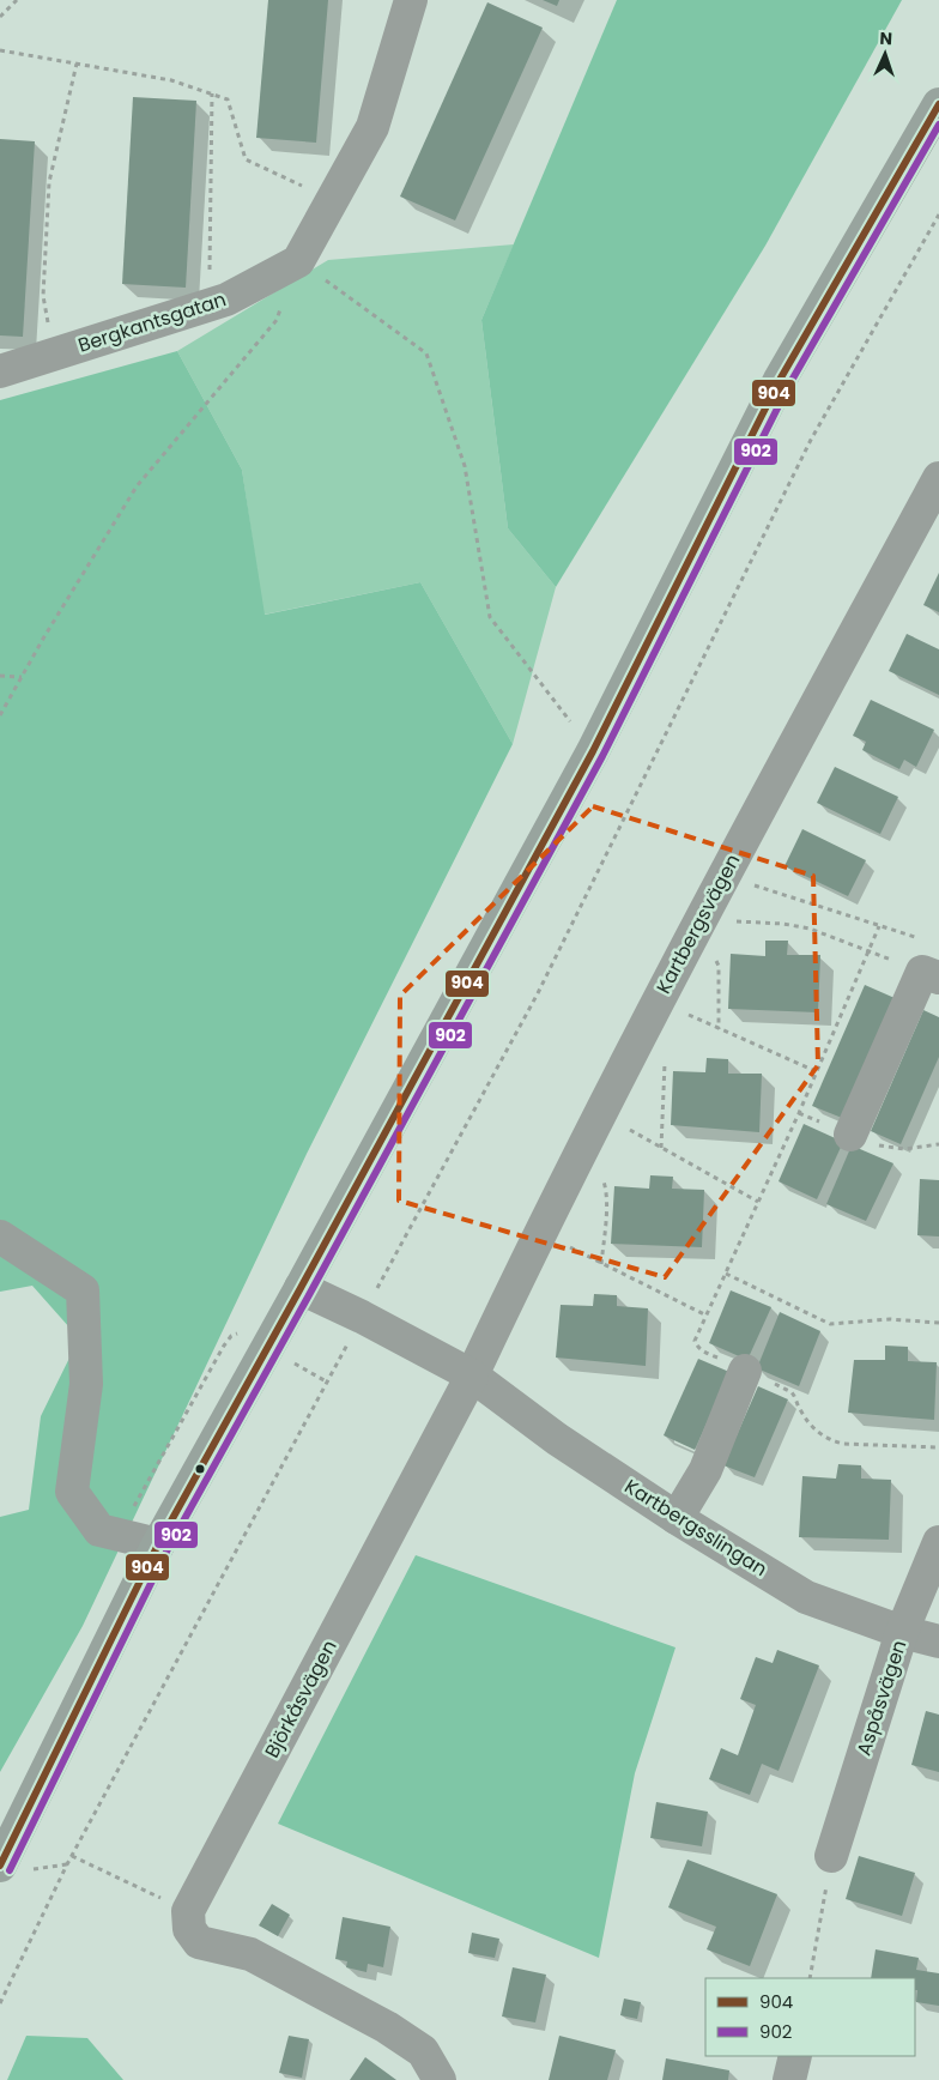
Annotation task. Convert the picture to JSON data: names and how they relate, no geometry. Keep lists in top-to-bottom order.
{
  "streets": {
    "street": [
      "Bergkantsgatan",
      "Kartbergsvägen",
      "Kartbergsslingan",
      "Aspåsvägen",
      "Björkåsvägen"
    ]
  },
  "crossings": [
    ["Kartbergsvägen", "Kartbergsslingan"],
    ["Kartbergsvägen", "Björkåsvägen"],
    ["Kartbergsslingan", "Aspåsvägen"],
    ["Kartbergsslingan", "Björkåsvägen"]
  ],
  "lines": ["transit line 904", "transit line 902"],
  "legend": ["904", "902"],
  "north": "top"
}
